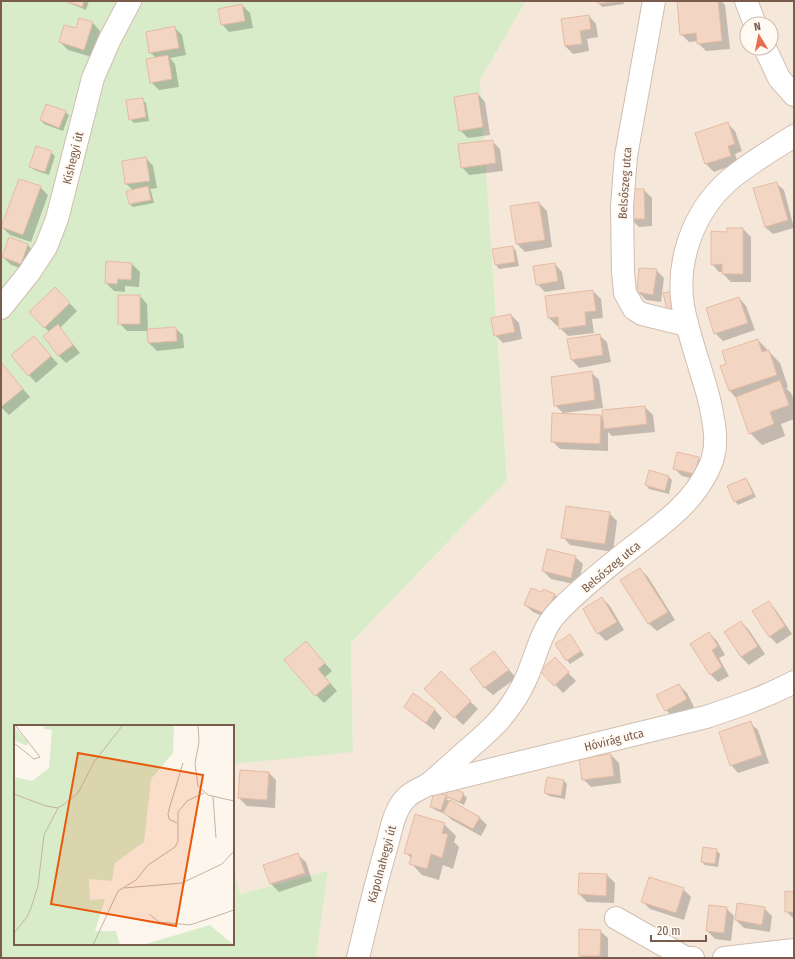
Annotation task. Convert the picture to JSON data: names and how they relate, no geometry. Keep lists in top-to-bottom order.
{
  "streets": {
    "street": [
      "Kishegyi út",
      "Belsőszeg utca",
      "Hóvirág utca",
      "Kápolnahegyi út"
    ]
  },
  "crossings": [
    ["Belsőszeg utca", "Hóvirág utca"],
    ["Belsőszeg utca", "Kápolnahegyi út"],
    ["Hóvirág utca", "Kápolnahegyi út"]
  ],
  "scale_bar": "20 m",
  "north": "top"
}
